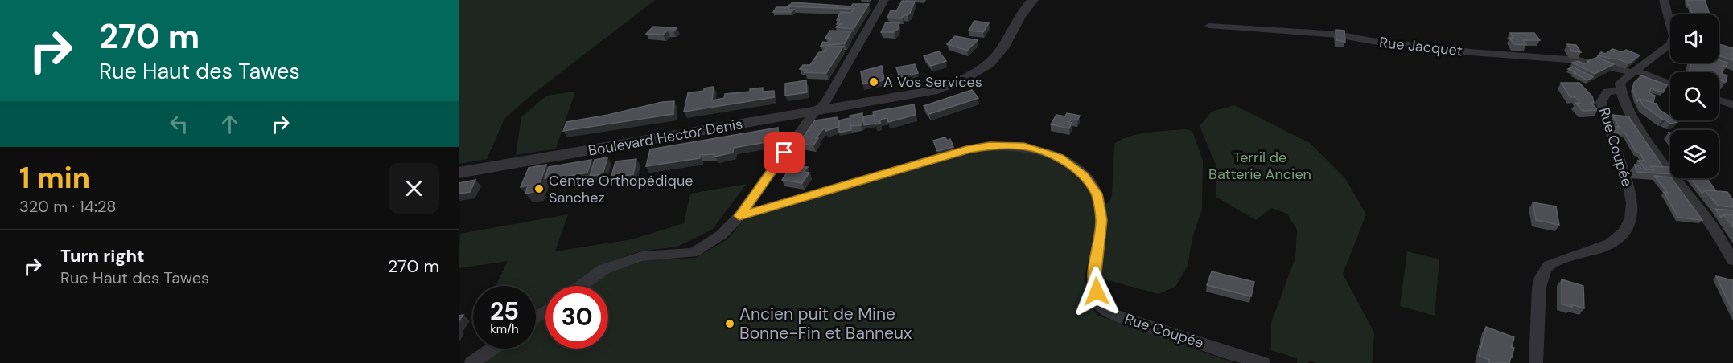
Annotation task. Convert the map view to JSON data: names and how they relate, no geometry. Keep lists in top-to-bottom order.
{
  "streets": {
    "street": ["Rue Jacquet", "Boulevard Hector Denis", "Rue Coupée"]
  },
  "parks": ["Terril de Batterie Ancien"],
  "places": ["A Vos Services", "Centre Orthopédique Sanchez", "Ancien puit de Mine Bonne-Fin et Banneux"],
  "page": {
    "turn": ["270 m", "Rue Haut des Tawes"],
    "heading": ["1 min", "320 m · 14:28"],
    "list": [
      {
        "name": "Turn right",
        "note": "Rue Haut des Tawes",
        "value": "270 m"
      }
    ],
    "speed": "25 km/h",
    "limit": "30"
  }
}
